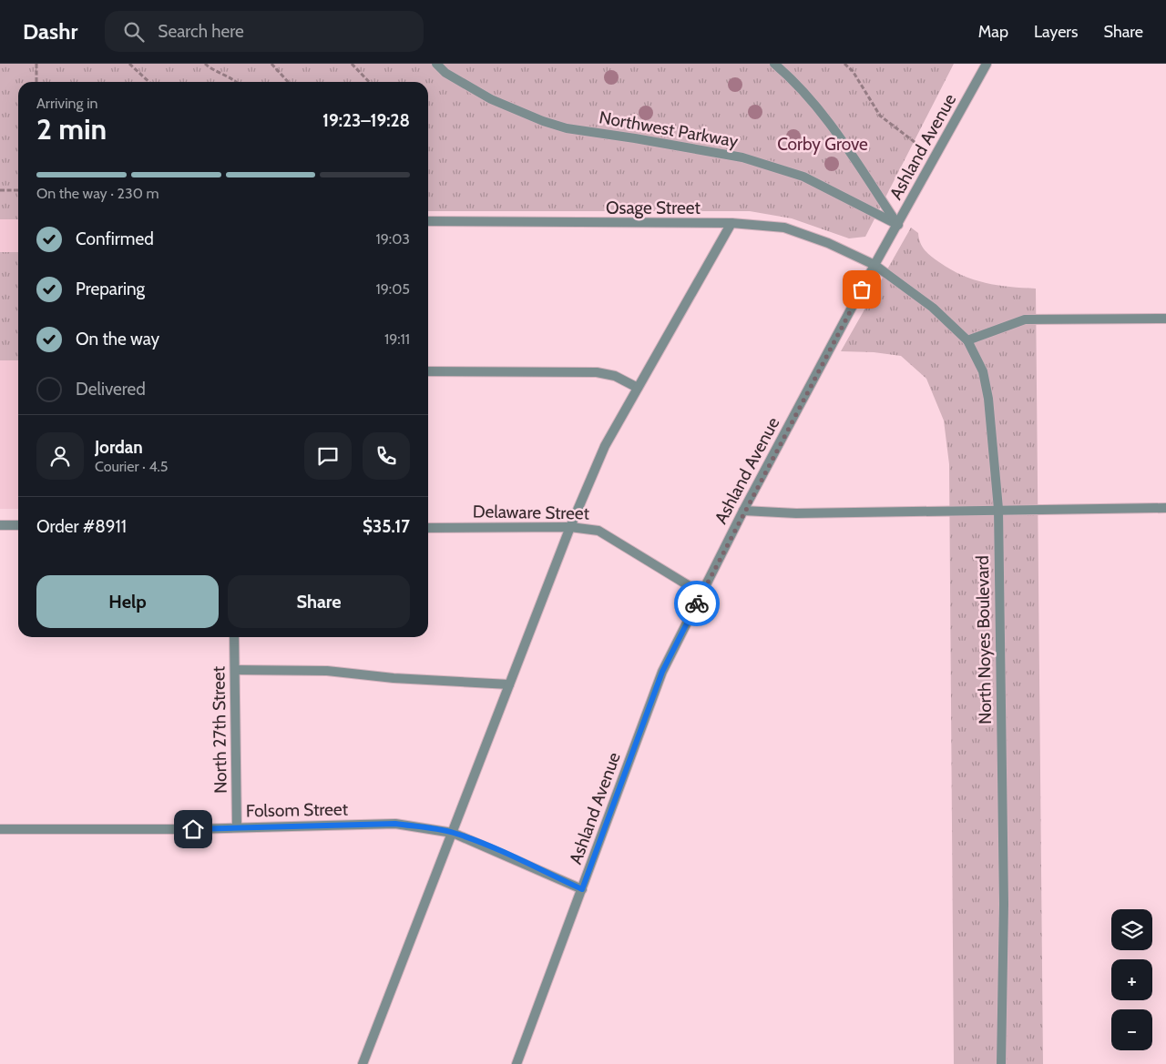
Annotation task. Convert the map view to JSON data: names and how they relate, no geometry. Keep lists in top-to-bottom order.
{
  "streets": {
    "street": [
      "Northwest Parkway",
      "Ashland Avenue",
      "Osage Street",
      "Delaware Street",
      "North Noyes Boulevard",
      "North 27th Street",
      "Folsom Street"
    ]
  },
  "crossings": [
    ["Northwest Parkway", "Ashland Avenue"],
    ["Ashland Avenue", "Osage Street"],
    ["Ashland Avenue", "Delaware Street"],
    ["Ashland Avenue", "North Noyes Boulevard"],
    ["Ashland Avenue", "Folsom Street"],
    ["Osage Street", "North Noyes Boulevard"],
    ["North 27th Street", "Folsom Street"]
  ],
  "parks": ["Corby Grove"],
  "page": {
    "header": "Dashr",
    "search": "Search here",
    "nav": ["Map", "Layers", "Share"],
    "heading": ["2 min", "Arriving in", "19:23–19:28"],
    "panel": [
      "Jordan",
      "Courier · 4.5",
      "Order #8911",
      "$35.17"
    ],
    "bar": "On the way · 230 m",
    "list": [
      ["Confirmed", "19:03"],
      ["Preparing", "19:05"],
      ["On the way", "19:11"],
      "Delivered"
    ],
    "buttons": ["Help", "Share"],
    "map_buttons": ["+", "−"]
  }
}
